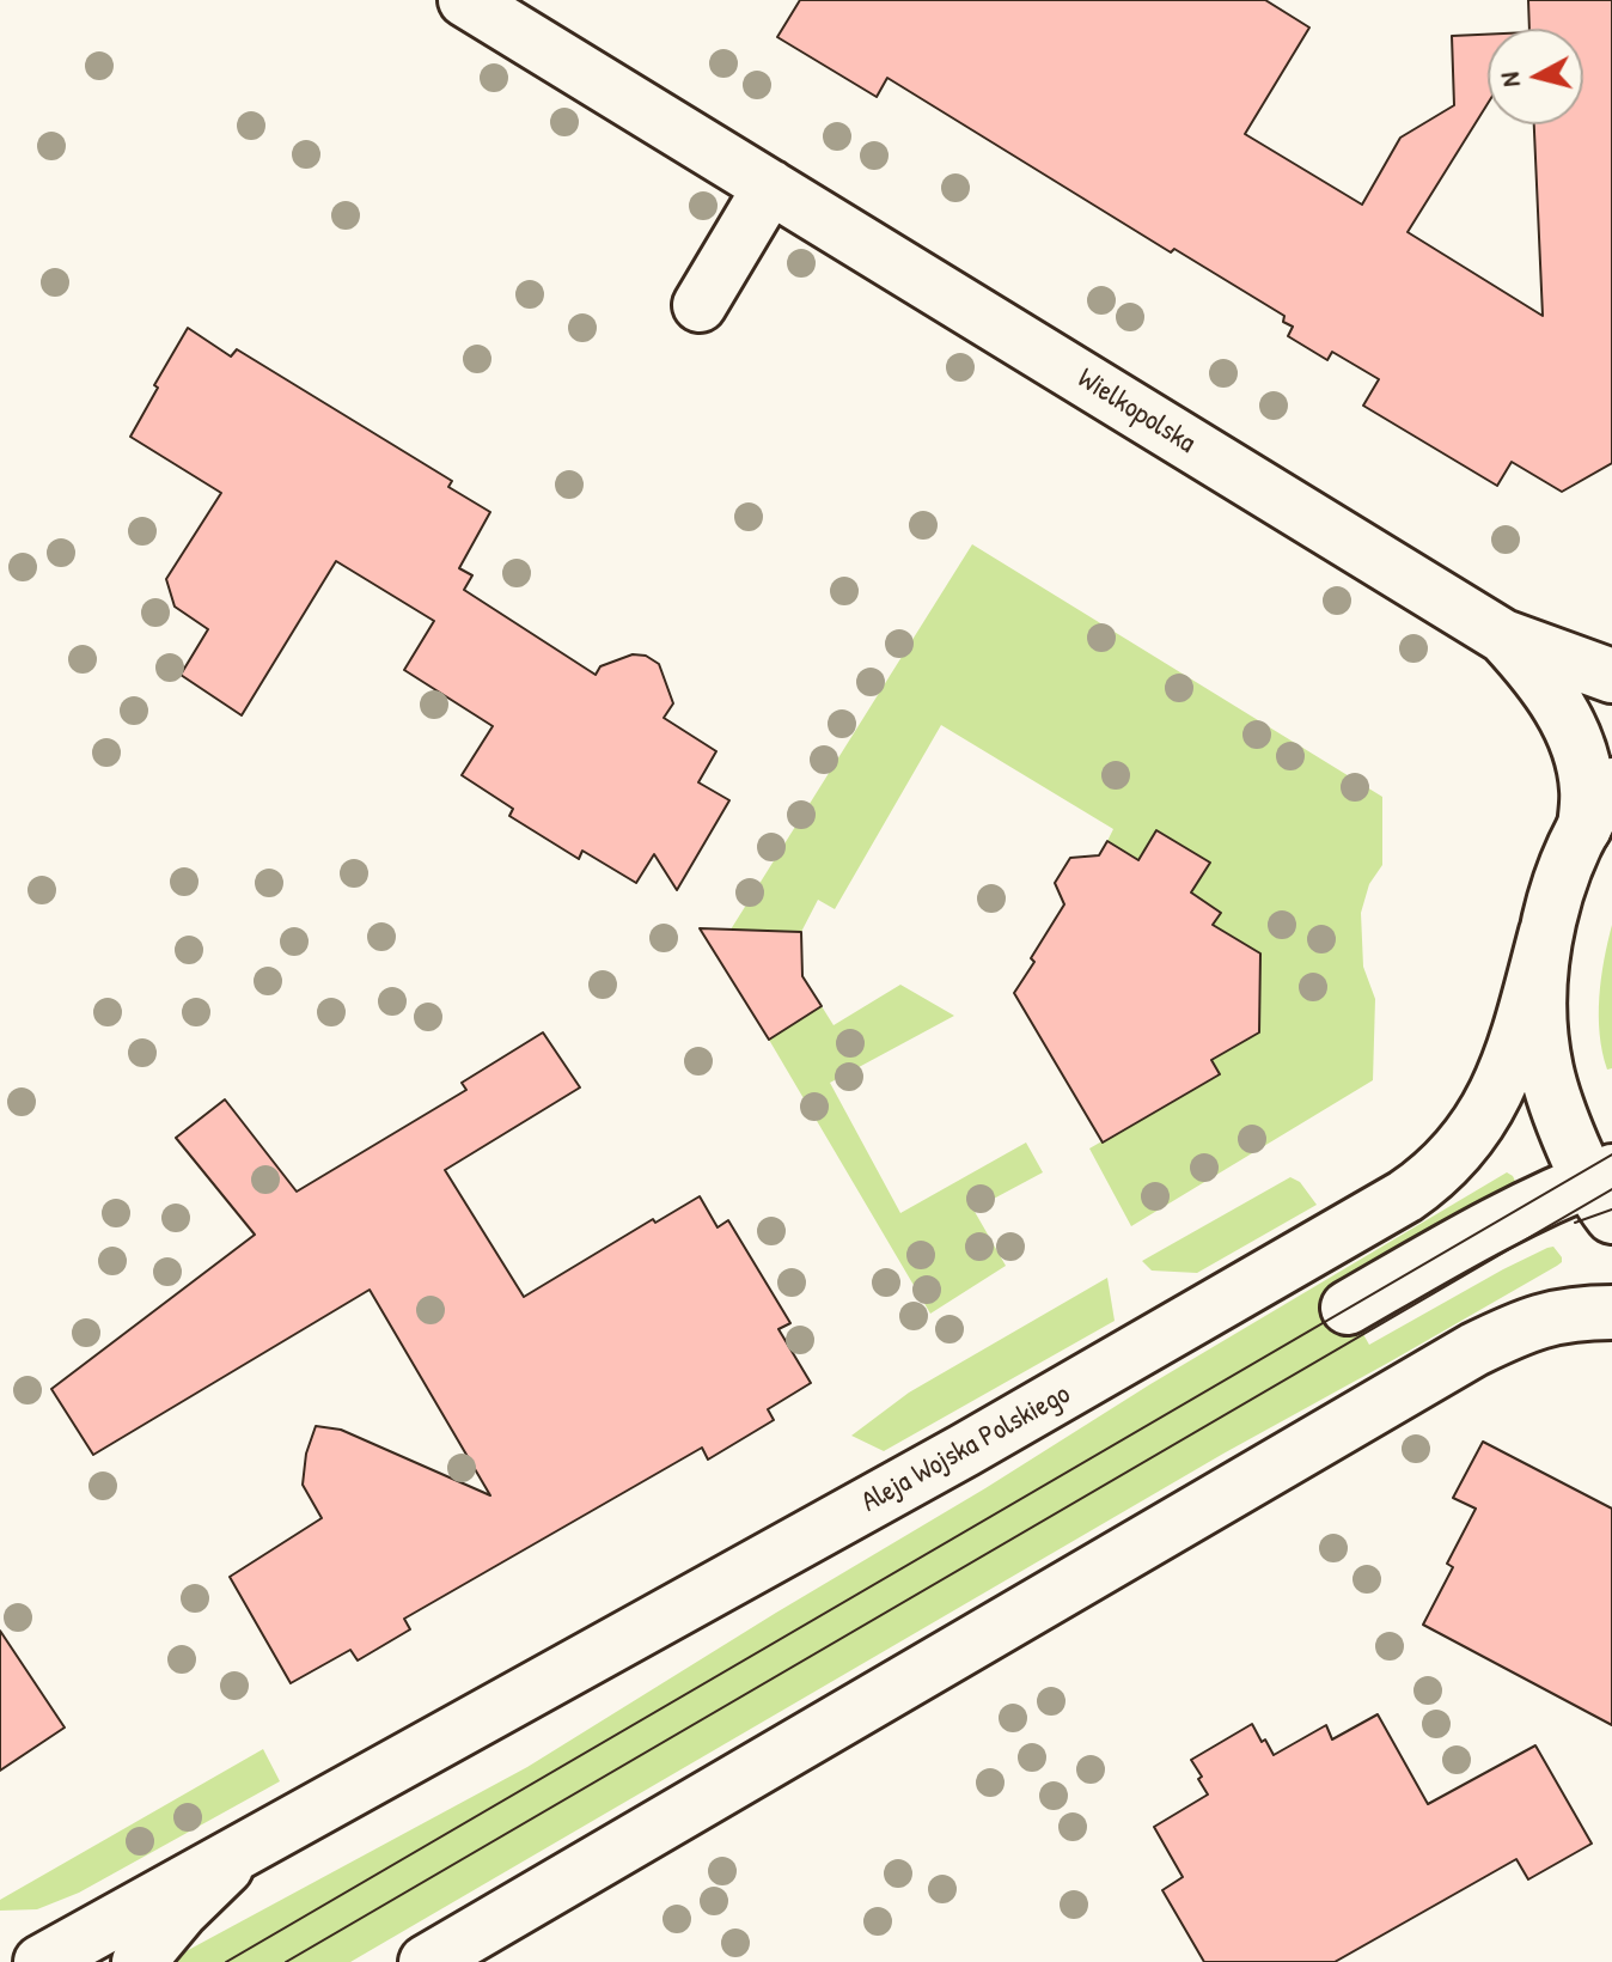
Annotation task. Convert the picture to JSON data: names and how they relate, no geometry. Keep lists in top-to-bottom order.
{
  "streets": {
    "main road": ["Wielkopolska", "Aleja Wojska Polskiego"]
  },
  "north": "left"
}
